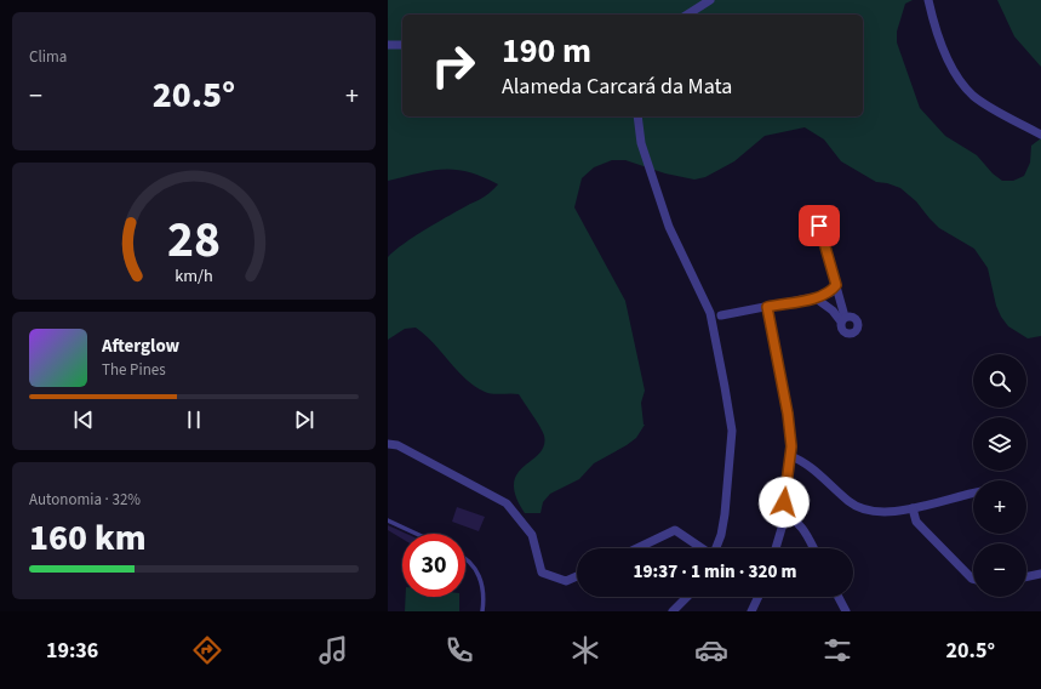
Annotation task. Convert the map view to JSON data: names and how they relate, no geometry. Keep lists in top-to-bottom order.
{
  "page": {
    "tile": [
      "Clima",
      ["Autonomia · 32%", "160 km"]
    ],
    "turn": ["190 m", "Alameda Carcará da Mata"],
    "heat": ["−", "20.5°", "+"],
    "song": ["Afterglow", "The Pines"],
    "map_buttons": ["+", "−"],
    "limit": "30",
    "trip": "19:37 · 1 min · 320 m",
    "tabs": ["19:36", "20.5°"],
    "gauge": ["28", "km/h"]
  }
}
